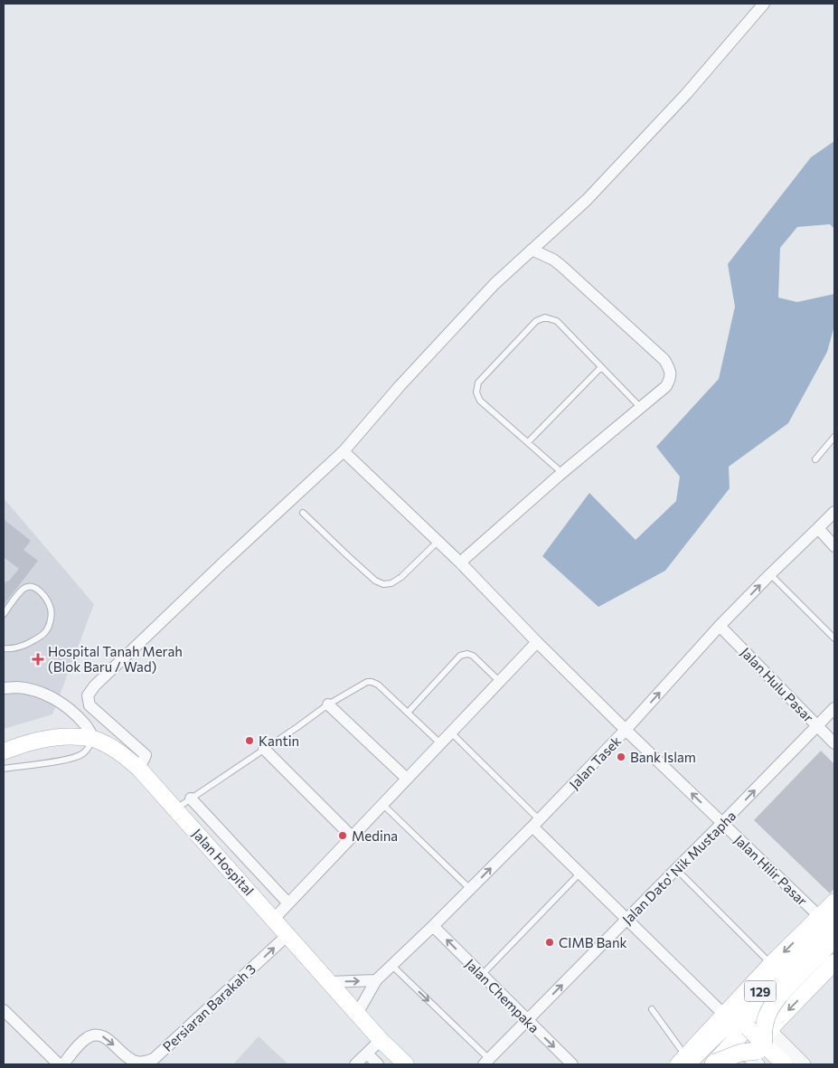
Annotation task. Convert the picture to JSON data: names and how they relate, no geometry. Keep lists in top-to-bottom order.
{
  "streets": {
    "main road": ["Jalan Hospital", "129"],
    "street": [
      "Jalan Hulu Pasar",
      "Jalan Tasek",
      "Jalan Dato' Nik Mustapha",
      "Jalan Hilir Pasar",
      "Jalan Chempaka",
      "Persiaran Barakah 3"
    ]
  },
  "crossings": [
    ["Jalan Hulu Pasar", "Jalan Tasek"],
    ["Jalan Hulu Pasar", "Jalan Dato' Nik Mustapha"],
    ["Jalan Tasek", "Jalan Hospital"],
    ["Jalan Tasek", "Jalan Hilir Pasar"],
    ["Jalan Tasek", "Jalan Chempaka"],
    ["Jalan Hospital", "Persiaran Barakah 3"],
    ["Jalan Dato' Nik Mustapha", "Jalan Hilir Pasar"],
    ["Jalan Dato' Nik Mustapha", "Jalan Chempaka"],
    ["Jalan Hilir Pasar", "129"]
  ],
  "one_way": ["Jalan Tasek", "Jalan Dato' Nik Mustapha", "Persiaran Barakah 3"],
  "places": {
    "health": ["Hospital Tanah Merah (Blok Baru / Wad)"],
    "other": [
      "Kantin",
      "Bank Islam",
      "Medina",
      "CIMB Bank"
    ]
  }
}
